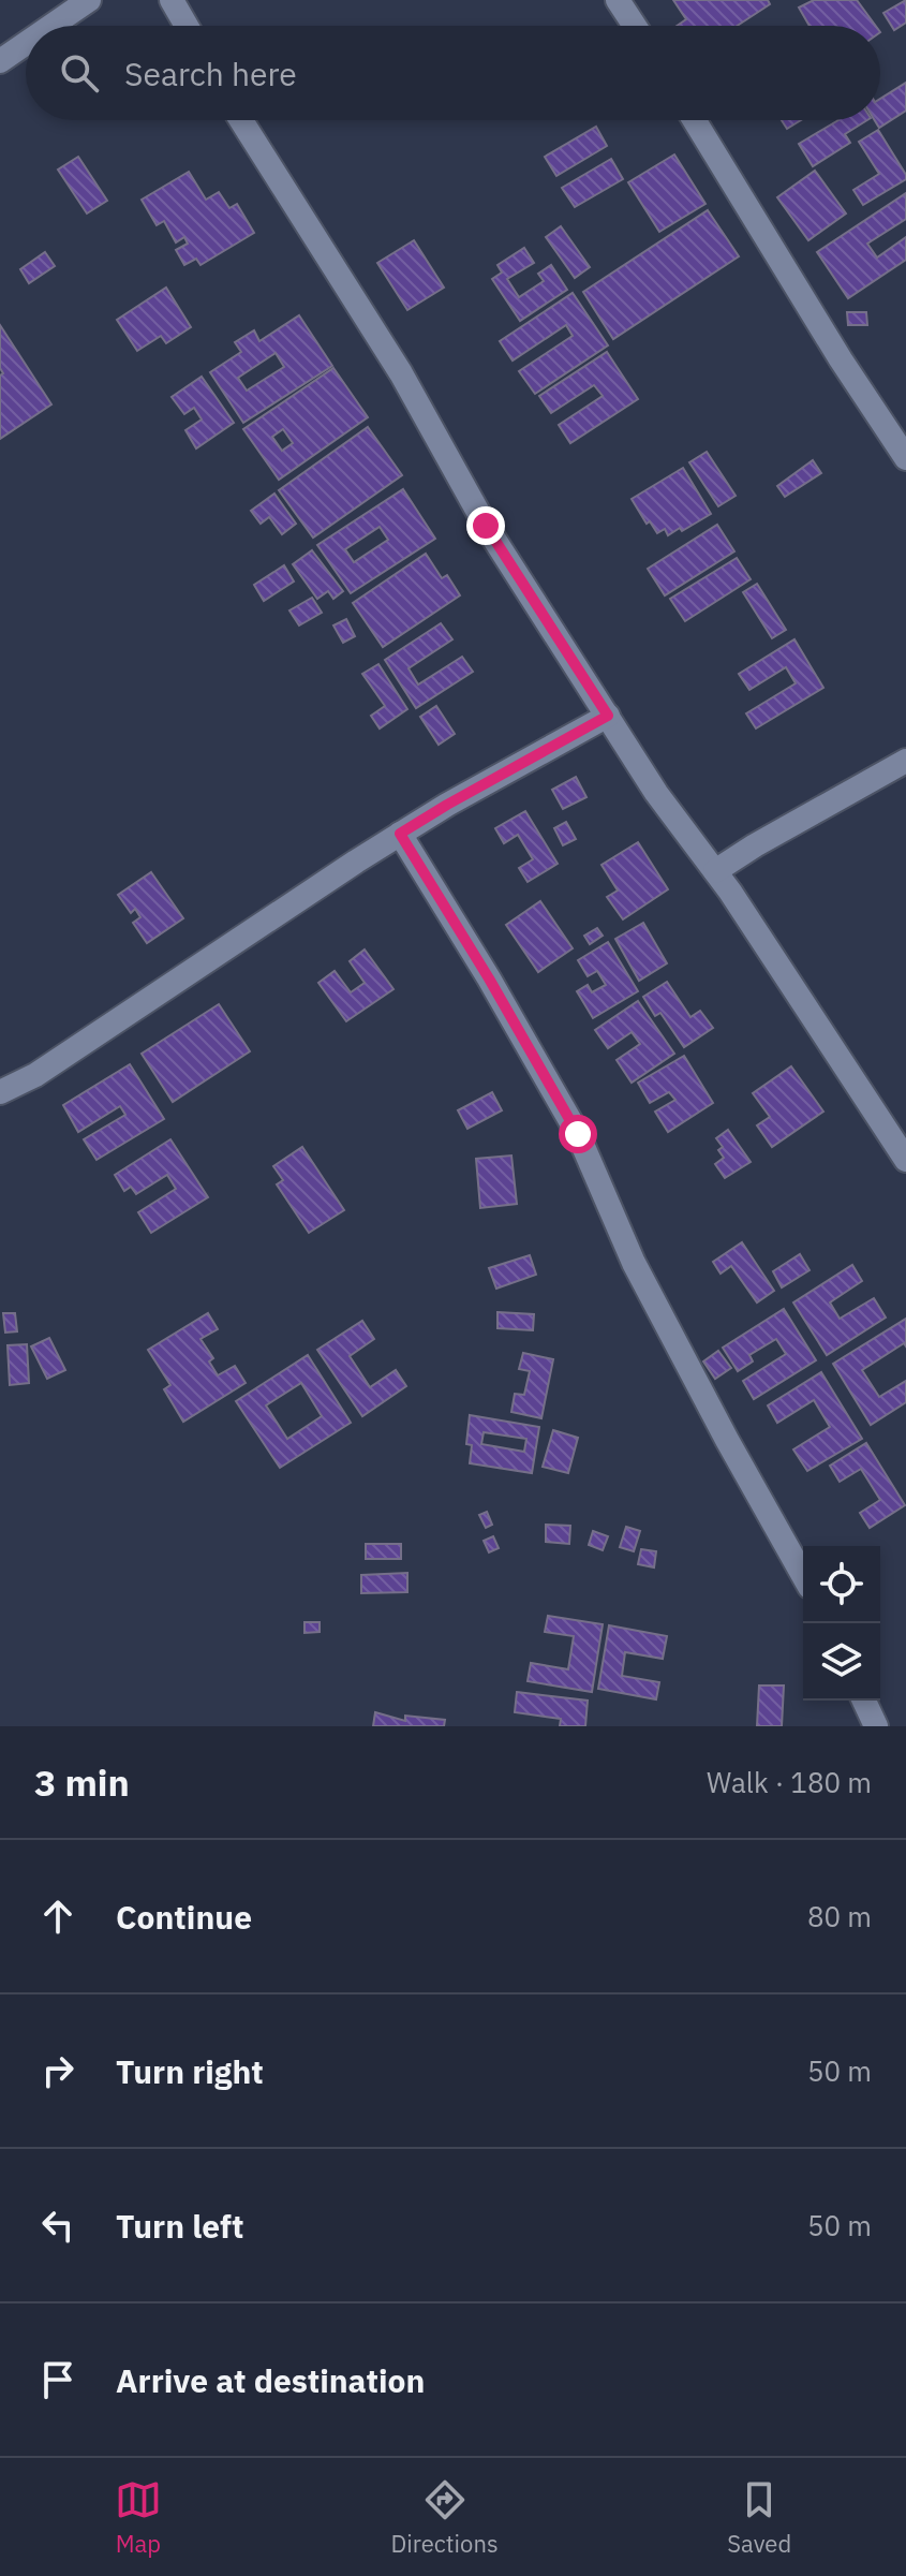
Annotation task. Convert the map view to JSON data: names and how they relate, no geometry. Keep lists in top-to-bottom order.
{
  "page": {
    "search": "Search here",
    "heading": ["3 min", "Walk · 180 m"],
    "list": [
      ["Continue", "80 m"],
      ["Turn right", "50 m"],
      ["Turn left", "50 m"],
      "Arrive at destination"
    ],
    "nav": ["Map", "Directions", "Saved"]
  }
}
